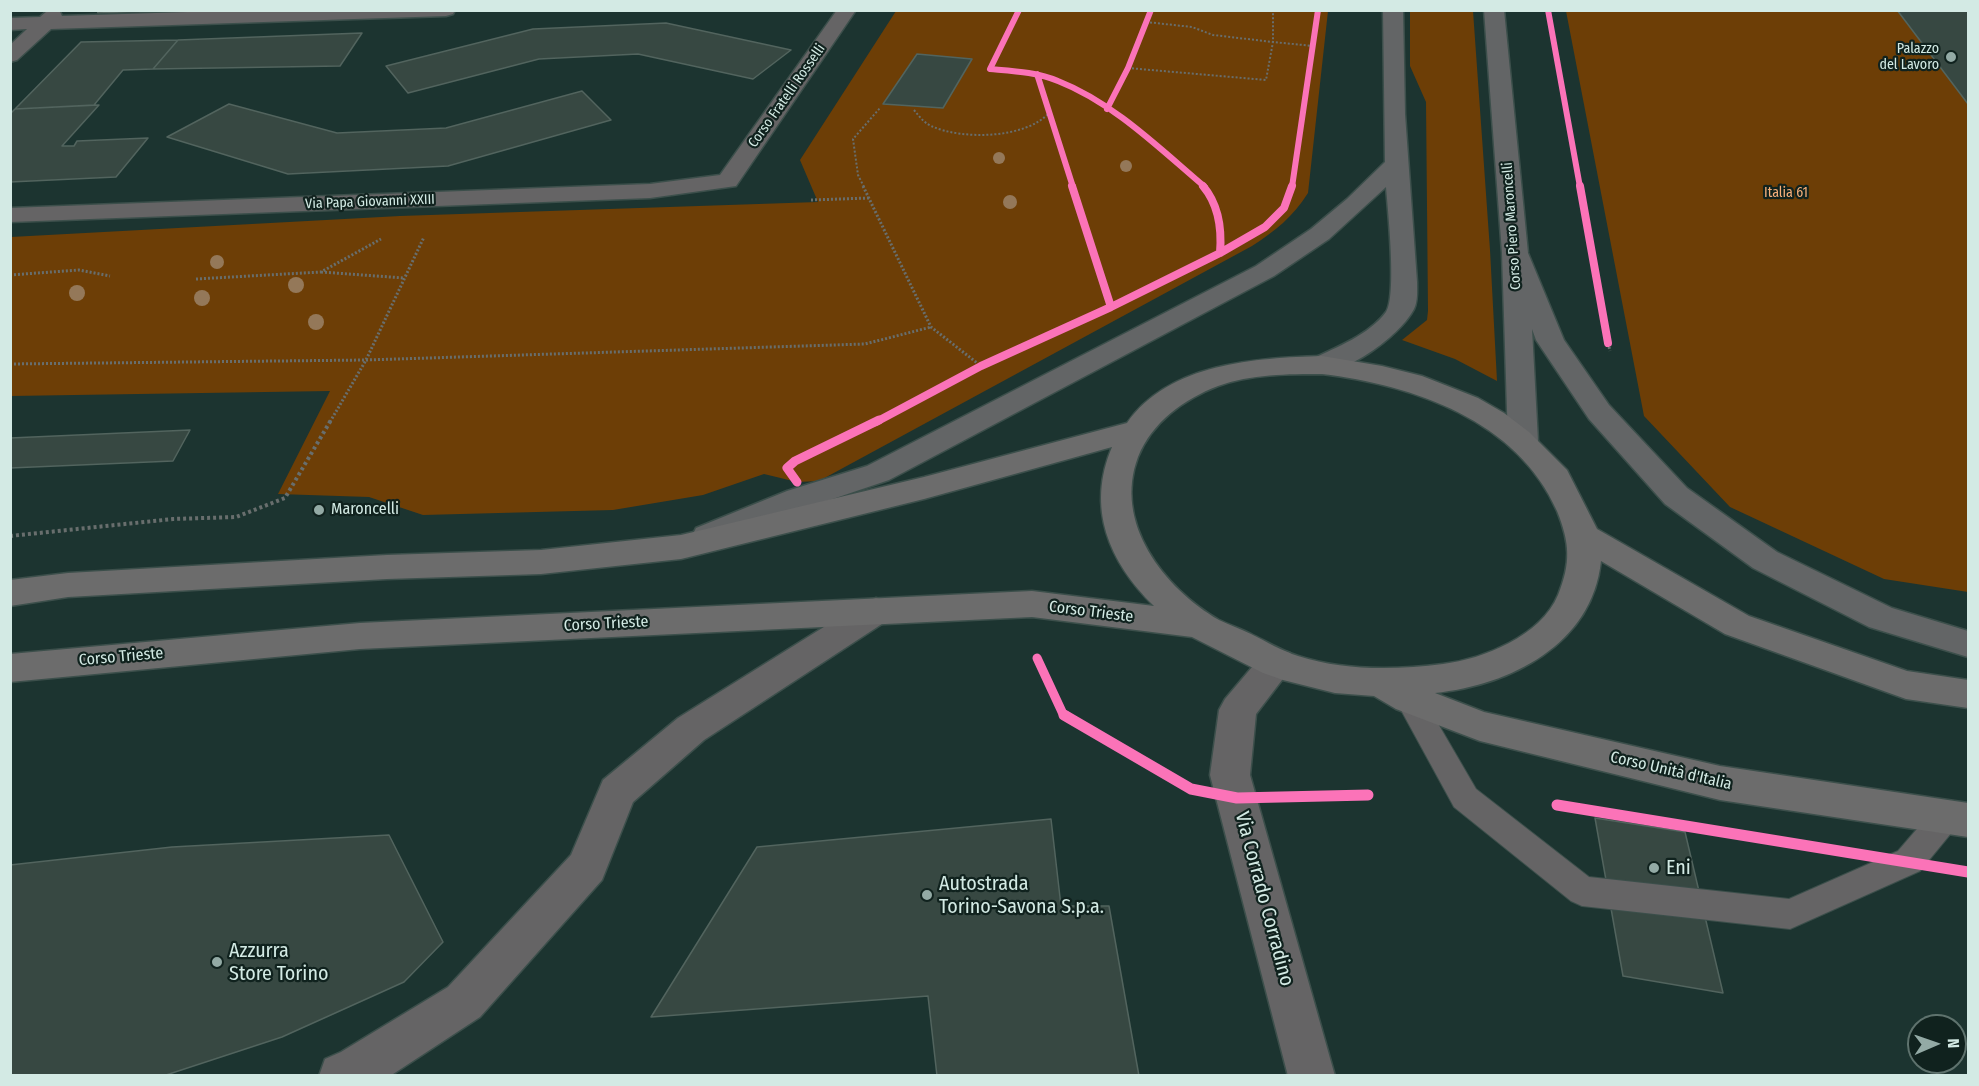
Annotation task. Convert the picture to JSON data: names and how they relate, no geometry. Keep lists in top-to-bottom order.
{
  "streets": {
    "main road": ["Corso Piero Maroncelli", "Corso Trieste", "Corso Unità d'Italia"],
    "street": ["Corso Fratelli Rosselli", "Via Papa Giovanni XXIII", "Via Corrado Corradino"]
  },
  "crossings": [
    ["Corso Fratelli Rosselli", "Via Papa Giovanni XXIII"]
  ],
  "parks": ["Italia 61"],
  "places": [
    "Palazzo del Lavoro",
    "Maroncelli",
    "Eni",
    "Autostrada Torino-Savona S.p.a.",
    "Azzurra Store Torino"
  ],
  "north": "right"
}
